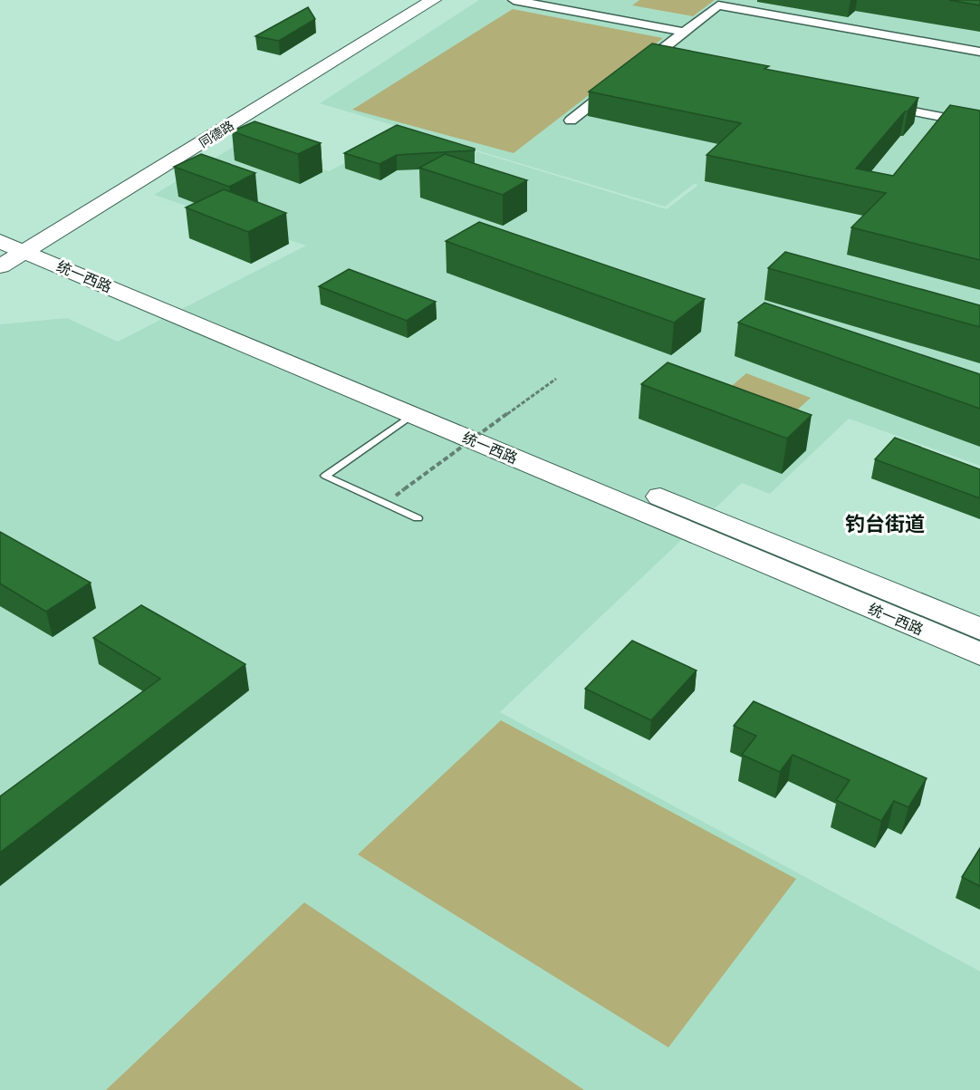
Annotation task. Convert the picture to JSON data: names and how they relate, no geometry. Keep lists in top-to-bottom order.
{
  "streets": {
    "main road": ["统一西路"],
    "street": ["同德路"]
  },
  "crossings": [
    ["同德路", "统一西路"]
  ],
  "districts": ["钓台街道"]
}
